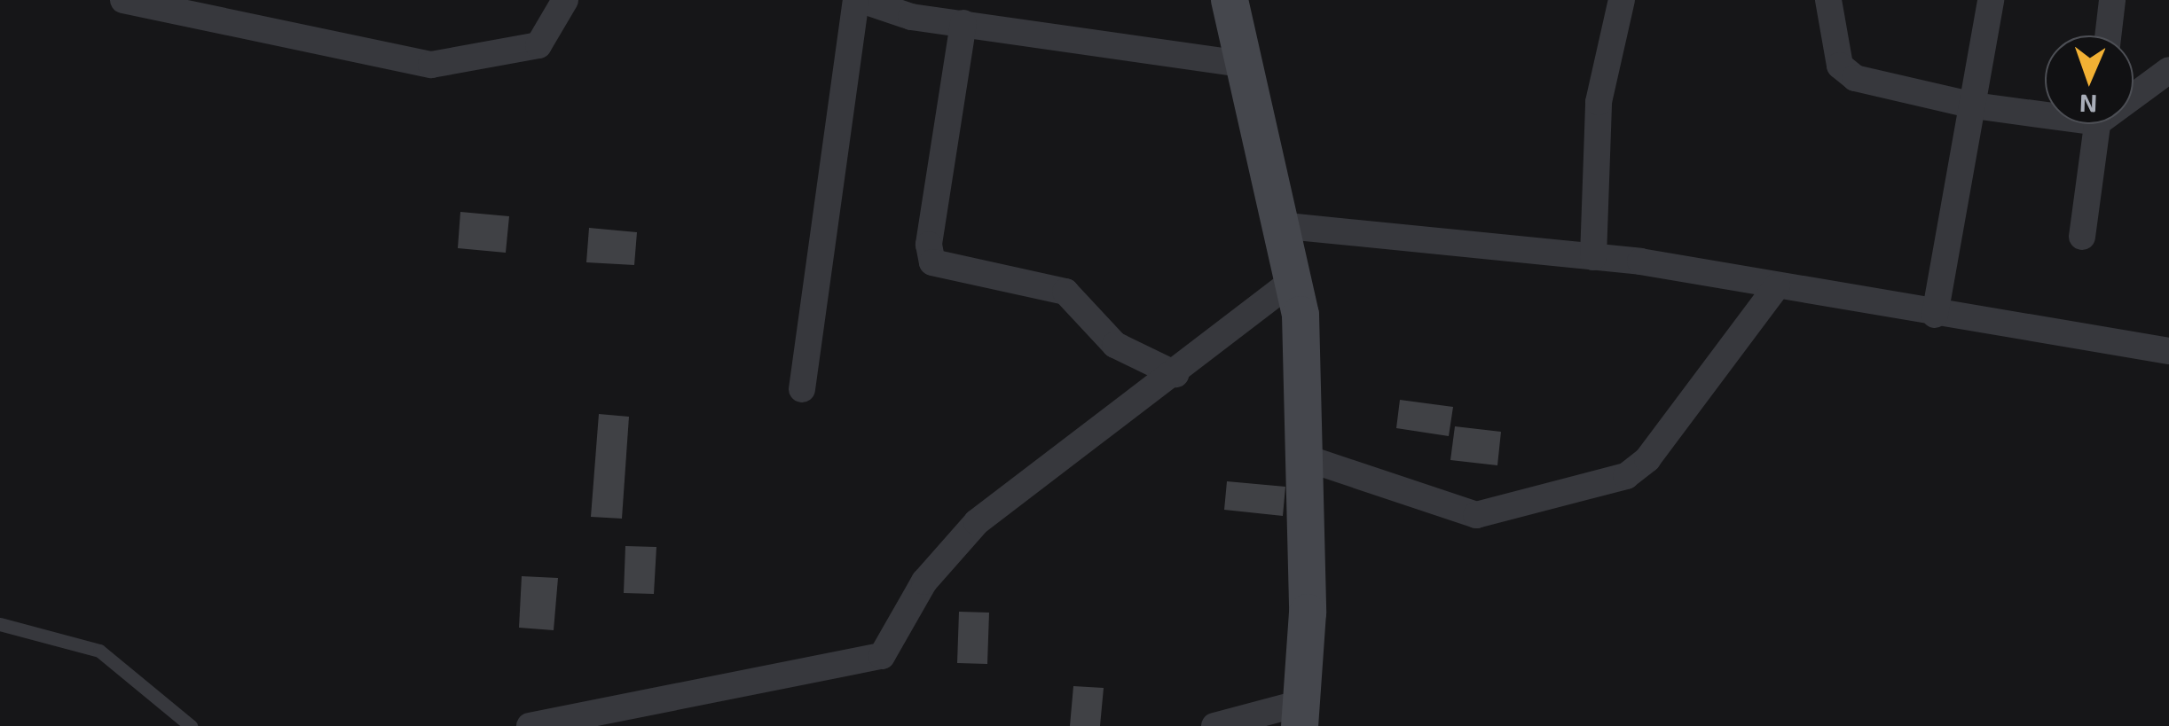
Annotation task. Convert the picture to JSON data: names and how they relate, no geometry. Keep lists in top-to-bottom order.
{
  "north": "bottom"
}
